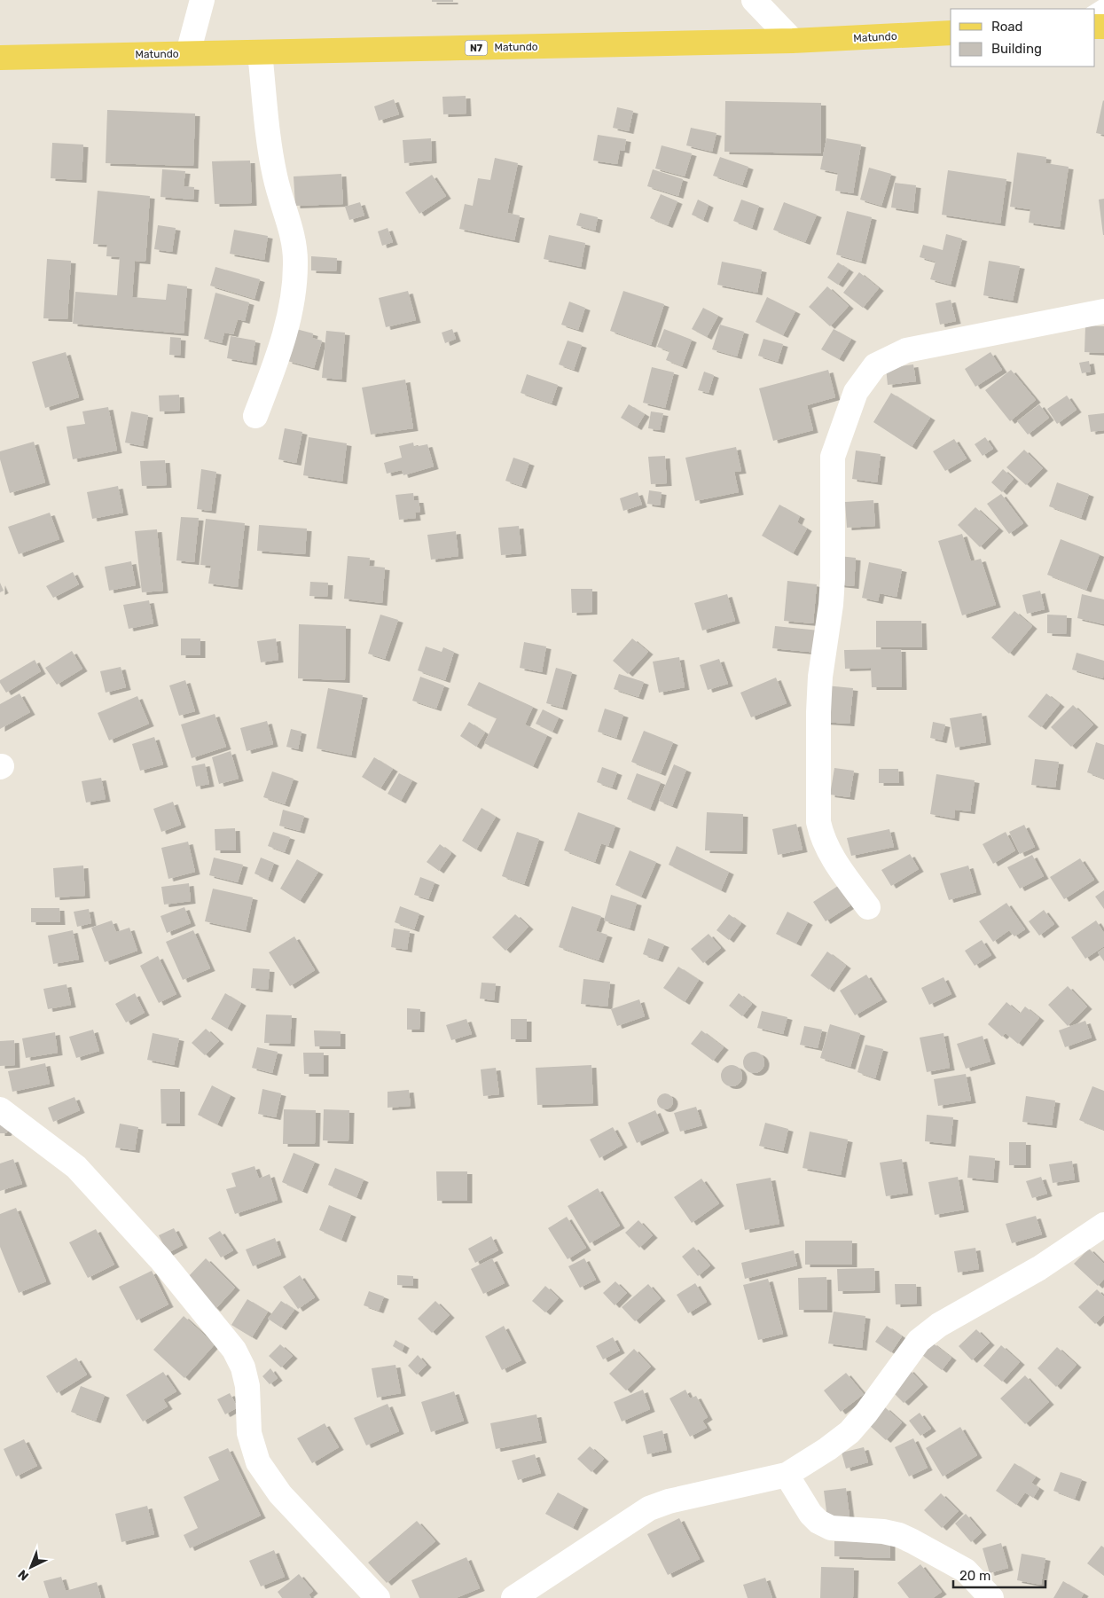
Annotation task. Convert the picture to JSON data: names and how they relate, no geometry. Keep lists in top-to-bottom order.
{
  "streets": {
    "main road": ["Matundo", "N7"]
  },
  "legend": ["Road", "Building"],
  "scale_bar": "20 m",
  "north": "bottom left"
}
